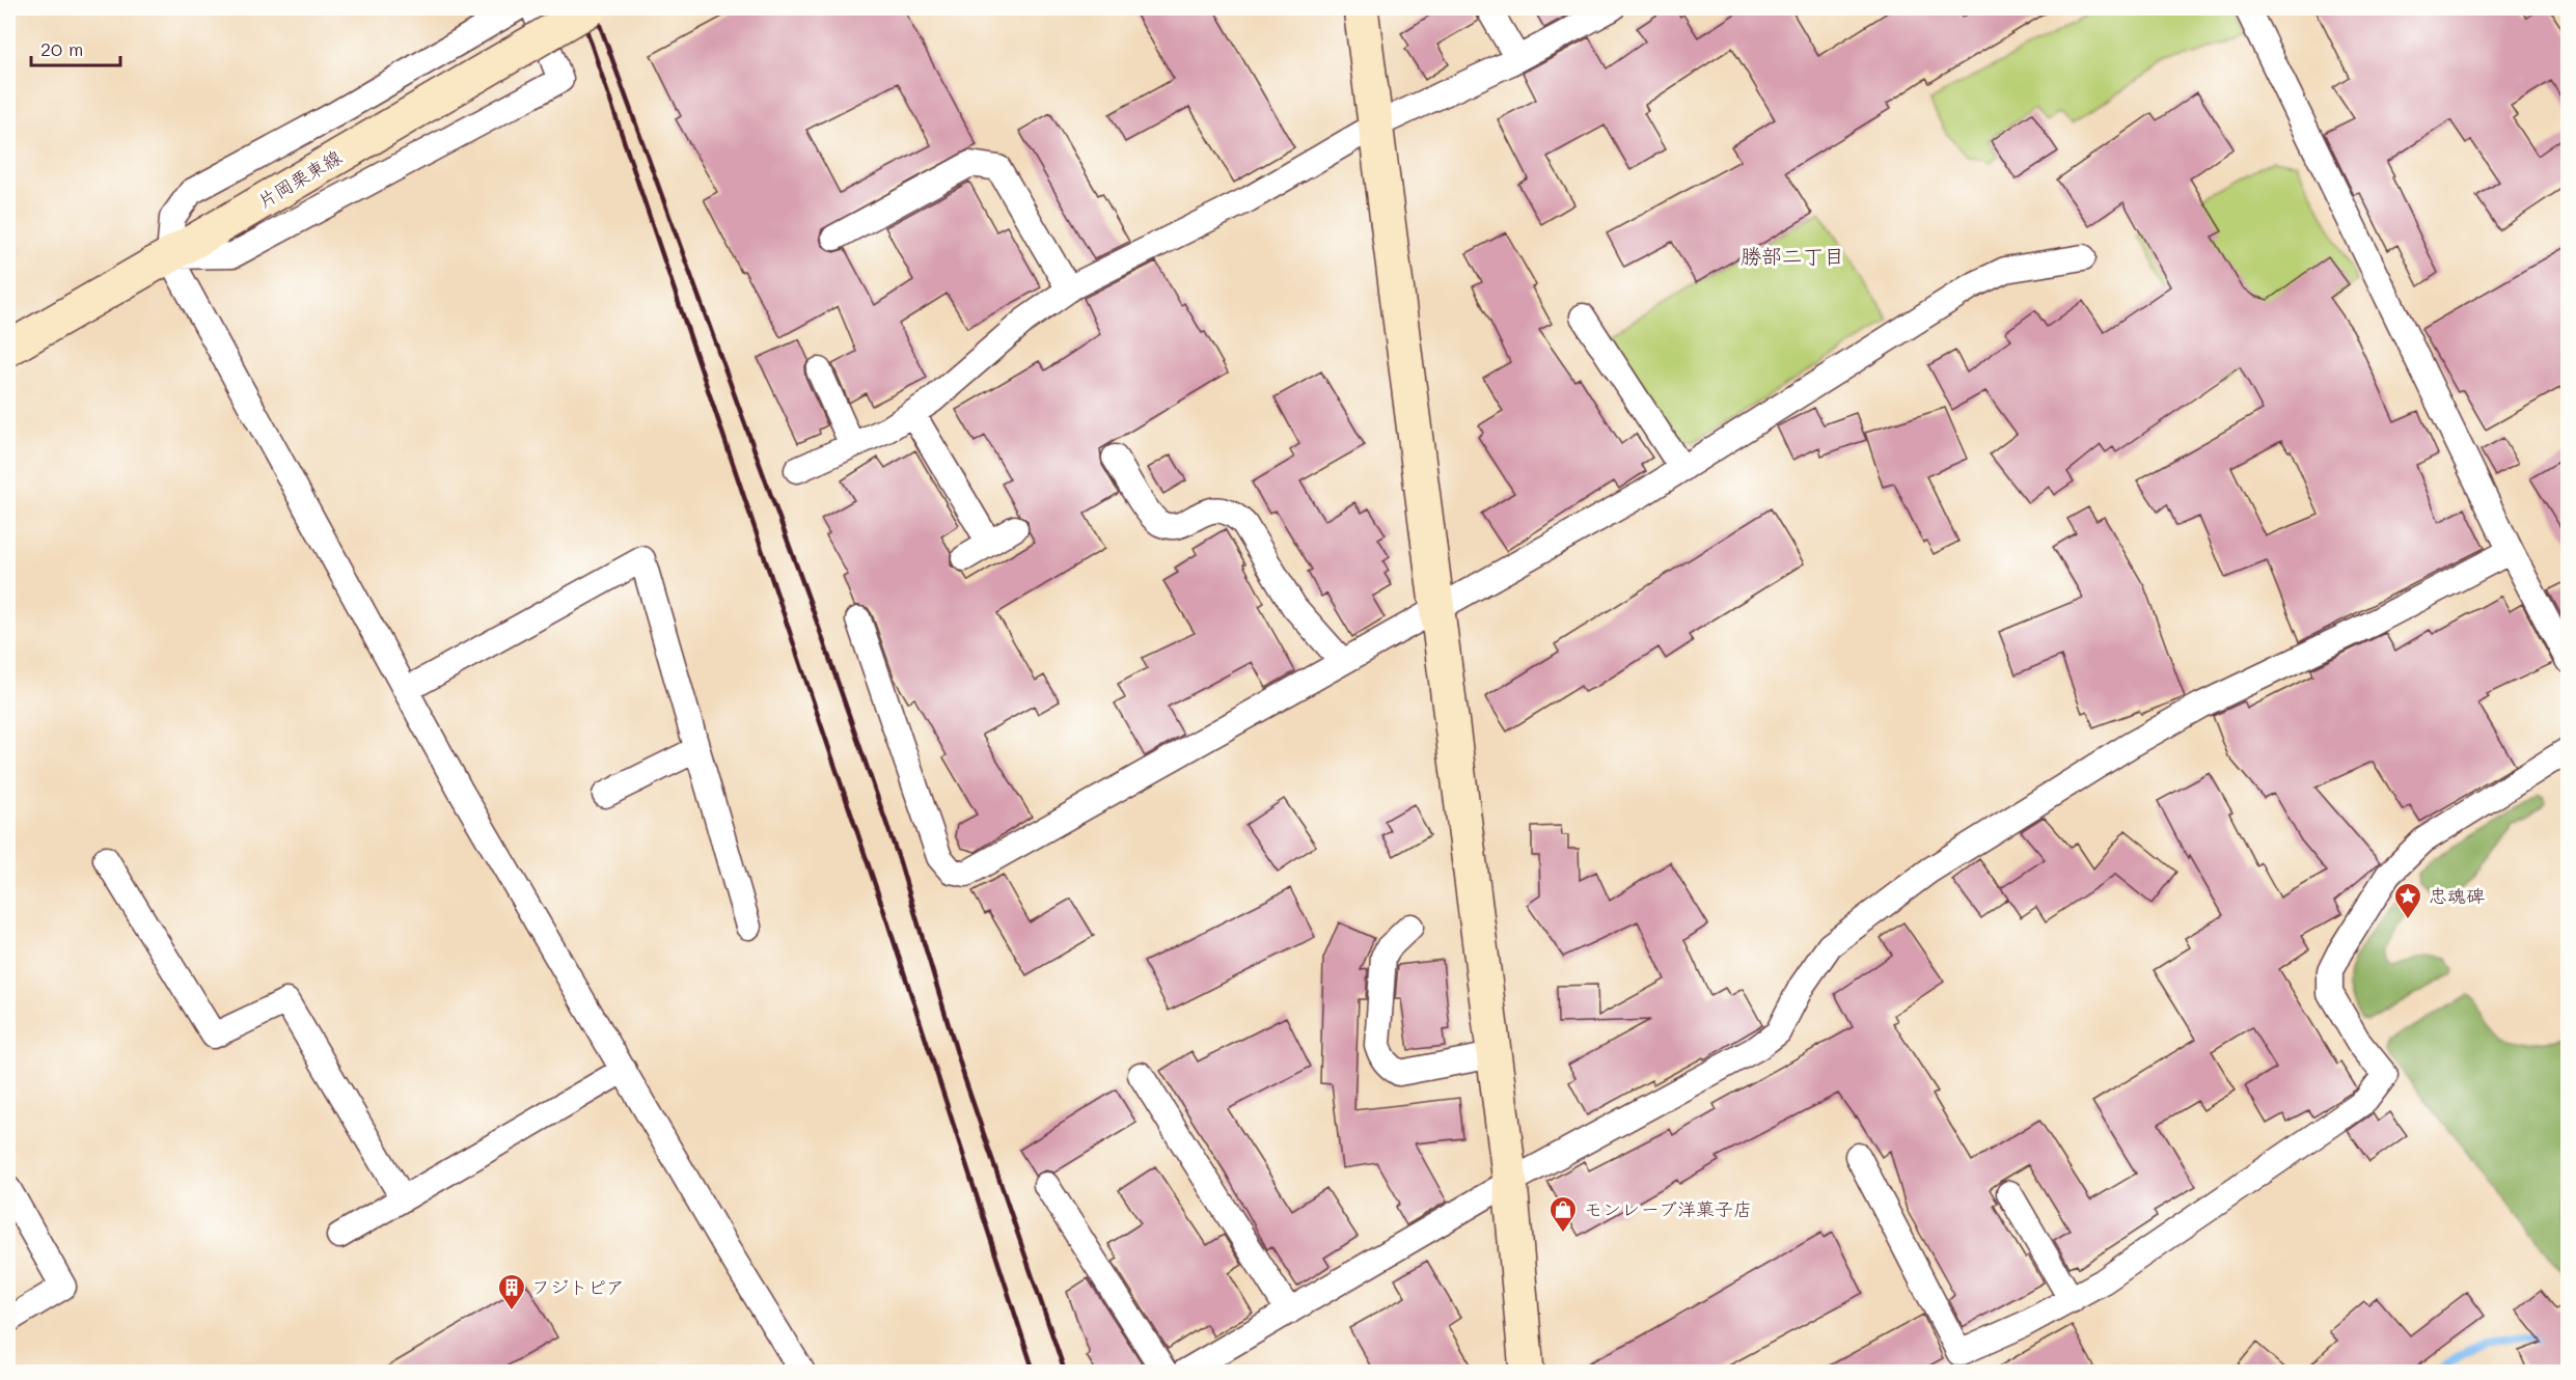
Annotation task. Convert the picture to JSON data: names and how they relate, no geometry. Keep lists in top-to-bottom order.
{
  "streets": {
    "street": ["片岡栗東線"]
  },
  "districts": ["勝部二丁目"],
  "places": {
    "place": ["忠魂碑"],
    "shop": ["モンレーブ洋菓子店"],
    "building": ["フジトピア"]
  },
  "scale_bar": "20 m"
}
